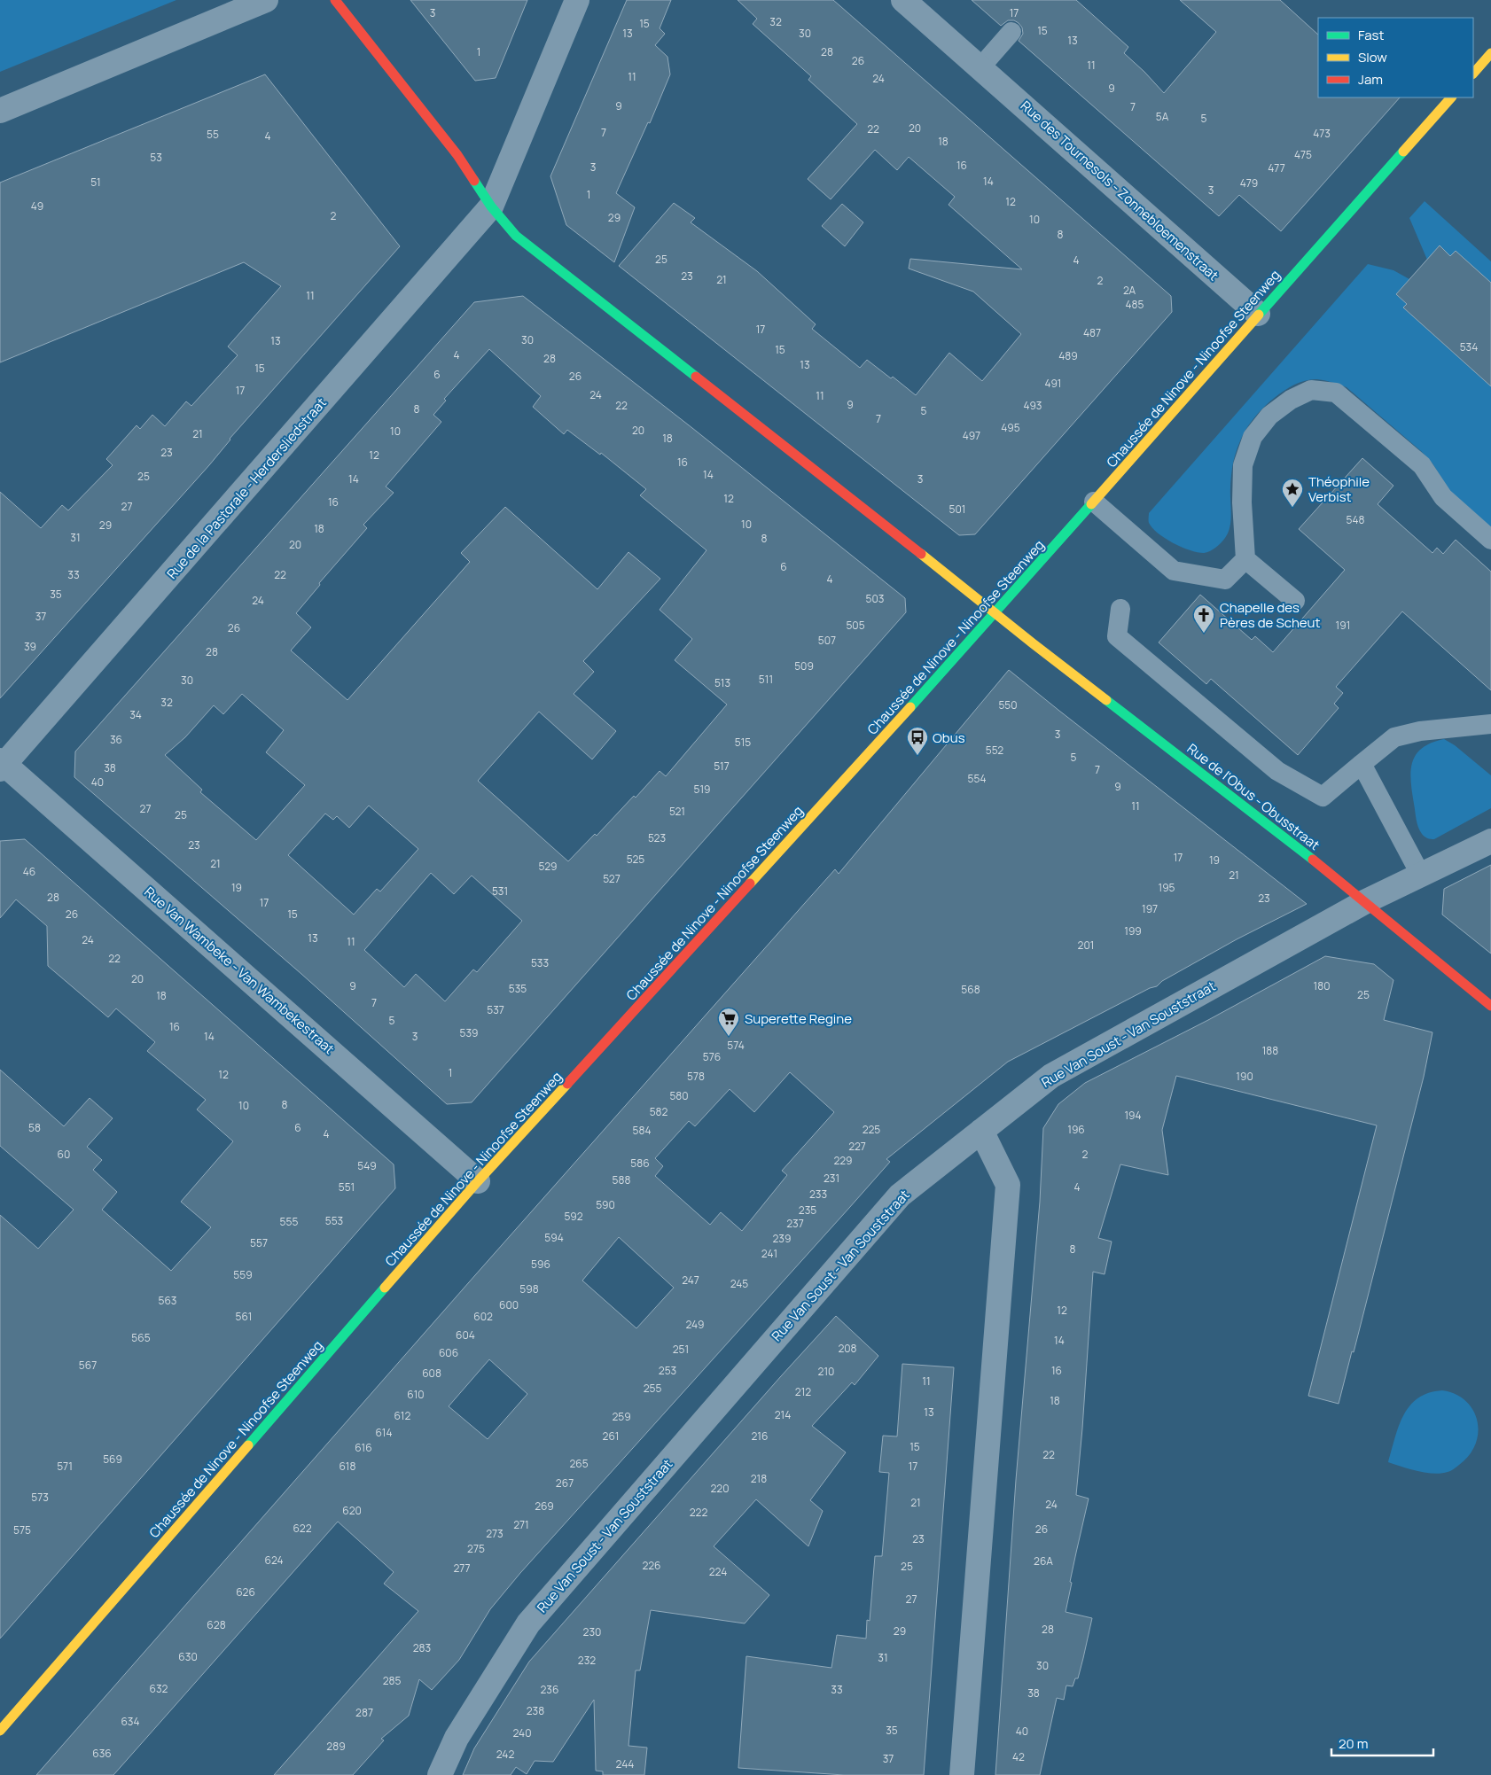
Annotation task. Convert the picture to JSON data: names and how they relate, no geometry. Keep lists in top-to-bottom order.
{
  "streets": {
    "main road": ["Chaussée de Ninove - Ninoofse Steenweg", "Rue de l'Obus - Obusstraat"],
    "street": [
      "Rue des Tournesols - Zonnebloemenstraat",
      "Rue de la Pastorale - Herdersliedstraat",
      "Rue Van Wambeke - Van Wambekestraat",
      "Rue Van Soust - Van Souststraat"
    ]
  },
  "crossings": [
    ["Rue des Tournesols - Zonnebloemenstraat", "Chaussée de Ninove - Ninoofse Steenweg"],
    ["Chaussée de Ninove - Ninoofse Steenweg", "Rue de l'Obus - Obusstraat"],
    ["Chaussée de Ninove - Ninoofse Steenweg", "Rue Van Wambeke - Van Wambekestraat"],
    ["Rue de la Pastorale - Herdersliedstraat", "Rue de l'Obus - Obusstraat"],
    ["Rue de la Pastorale - Herdersliedstraat", "Rue Van Wambeke - Van Wambekestraat"],
    ["Rue de l'Obus - Obusstraat", "Rue Van Soust - Van Souststraat"]
  ],
  "places": {
    "place": ["Théophile Verbist"],
    "church": ["Chapelle des Pères de Scheut"],
    "bus stop": ["Obus"],
    "supermarket": ["Superette Regine"]
  },
  "house_numbers": [
    "3",
    "17",
    "32",
    "15",
    "15",
    "13",
    "30",
    "13",
    "1",
    "28",
    "26",
    "11",
    "11",
    "24",
    "9",
    "9",
    "7",
    "5A",
    "5",
    "20",
    "22",
    "7",
    "473",
    "55",
    "4",
    "18",
    "475",
    "53",
    "16",
    "3",
    "477",
    "14",
    "51",
    "479",
    "3",
    "1",
    "12",
    "49",
    "2",
    "29",
    "10",
    "8",
    "25",
    "4",
    "23",
    "21",
    "2",
    "2A",
    "11",
    "485",
    "17",
    "487",
    "30",
    "13",
    "534",
    "15",
    "4",
    "489",
    "28",
    "13",
    "15",
    "6",
    "26",
    "491",
    "17",
    "24",
    "11",
    "9",
    "22",
    "493",
    "8",
    "5",
    "7",
    "495",
    "20",
    "10",
    "21",
    "497",
    "18",
    "23",
    "12",
    "16",
    "14",
    "25",
    "14",
    "3",
    "12",
    "16",
    "27",
    "501",
    "548",
    "10",
    "29",
    "18",
    "31",
    "8",
    "20",
    "6",
    "33",
    "22",
    "4",
    "35",
    "503",
    "24",
    "37",
    "505",
    "191",
    "26",
    "507",
    "39",
    "28",
    "509",
    "511",
    "30",
    "513",
    "32",
    "550",
    "34",
    "3",
    "36",
    "515",
    "552",
    "5",
    "517",
    "38",
    "7",
    "554",
    "40",
    "9",
    "519",
    "11",
    "27",
    "521",
    "25",
    "523",
    "23",
    "17",
    "525",
    "19",
    "21",
    "529",
    "46",
    "21",
    "527",
    "19",
    "195",
    "531",
    "28",
    "23",
    "17",
    "197",
    "26",
    "15",
    "199",
    "13",
    "24",
    "11",
    "201",
    "22",
    "533",
    "20",
    "9",
    "180",
    "535",
    "568",
    "25",
    "18",
    "7",
    "537",
    "5",
    "16",
    "539",
    "14",
    "3",
    "574",
    "188",
    "576",
    "1",
    "12",
    "578",
    "190",
    "580",
    "8",
    "10",
    "582",
    "194",
    "58",
    "6",
    "225",
    "196",
    "584",
    "4",
    "227",
    "60",
    "2",
    "229",
    "586",
    "549",
    "231",
    "588",
    "551",
    "4",
    "233",
    "590",
    "235",
    "592",
    "553",
    "555",
    "237",
    "594",
    "239",
    "557",
    "8",
    "241",
    "596",
    "559",
    "247",
    "245",
    "598",
    "563",
    "600",
    "12",
    "561",
    "602",
    "249",
    "604",
    "565",
    "14",
    "208",
    "251",
    "606",
    "567",
    "253",
    "16",
    "210",
    "608",
    "11",
    "255",
    "212",
    "610",
    "18",
    "13",
    "214",
    "612",
    "259",
    "614",
    "261",
    "216",
    "15",
    "616",
    "22",
    "569",
    "265",
    "571",
    "618",
    "17",
    "218",
    "267",
    "220",
    "573",
    "21",
    "24",
    "269",
    "620",
    "222",
    "271",
    "622",
    "26",
    "575",
    "273",
    "23",
    "275",
    "624",
    "26A",
    "226",
    "25",
    "277",
    "224",
    "626",
    "27",
    "628",
    "28",
    "29",
    "230",
    "283",
    "630",
    "31",
    "232",
    "30",
    "285",
    "632",
    "236",
    "33",
    "38",
    "238",
    "287",
    "634",
    "35",
    "40",
    "240",
    "289",
    "636",
    "242",
    "42",
    "37",
    "244"
  ],
  "legend": ["Fast", "Slow", "Jam"],
  "scale_bar": "20 m"
}
